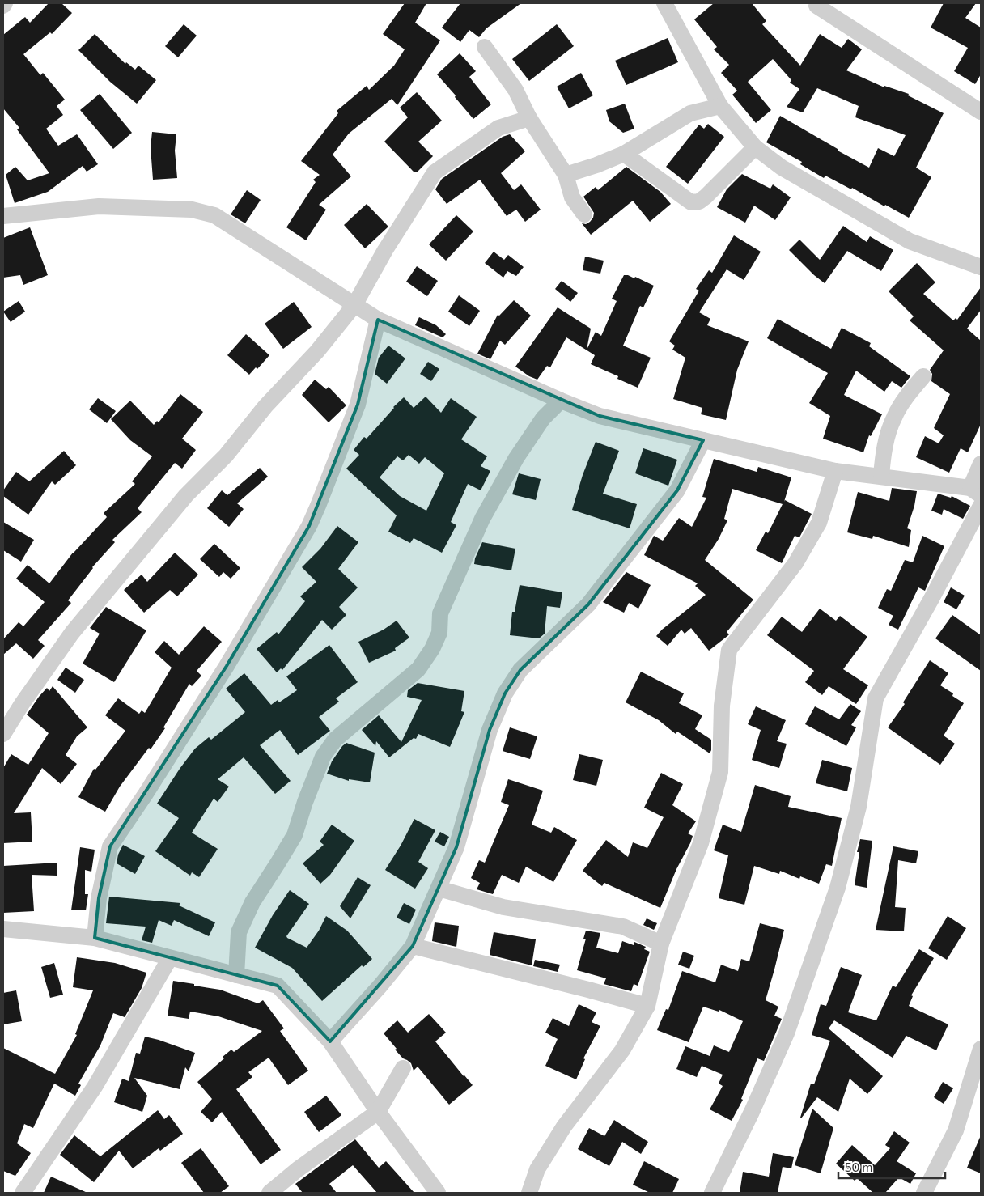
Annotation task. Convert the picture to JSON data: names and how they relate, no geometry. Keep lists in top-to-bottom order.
{
  "scale_bar": "50 m"
}
